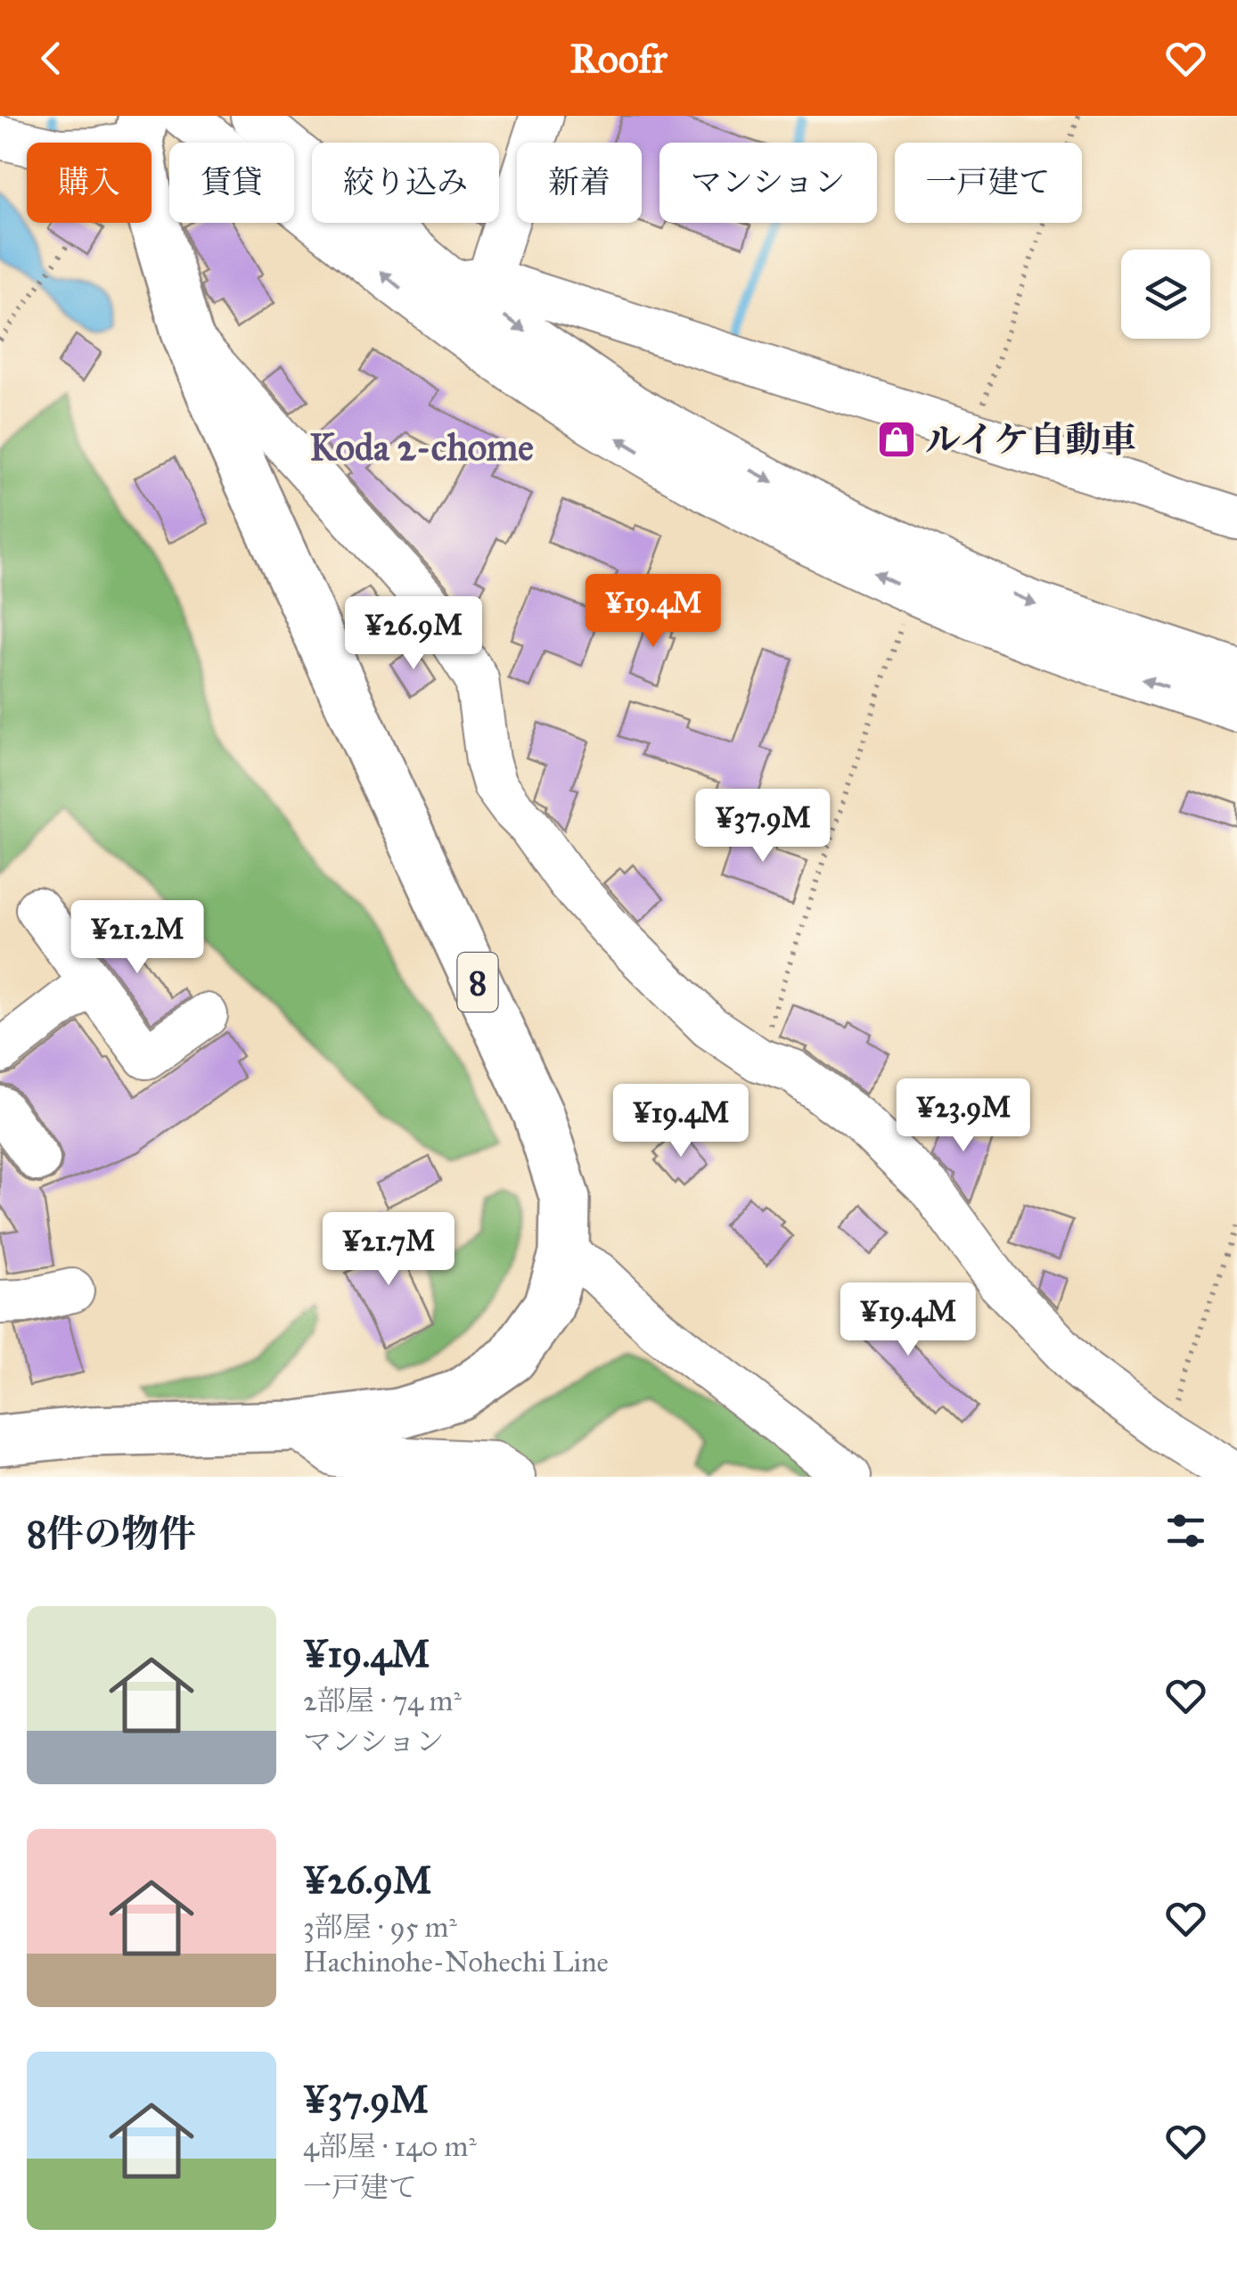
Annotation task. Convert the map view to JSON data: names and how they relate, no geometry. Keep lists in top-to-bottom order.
{
  "streets": {
    "main road": ["8"]
  },
  "districts": ["Koda 2-chome"],
  "places": {
    "shop": ["ルイケ自動車"]
  },
  "page": {
    "header": "Roofr",
    "chip": [
      "購入",
      "賃貸",
      "絞り込み",
      "新着",
      "マンション",
      "一戸建て"
    ],
    "price": [
      "¥19.4M",
      "¥26.9M",
      "¥37.9M",
      "¥21.2M",
      "¥23.9M",
      "¥19.4M",
      "¥21.7M",
      "¥19.4M"
    ],
    "heading": "8件の物件",
    "list": [
      {
        "name": "¥19.4M",
        "note": "2部屋 · 74 m² · マンション"
      },
      {
        "name": "¥26.9M",
        "note": "3部屋 · 95 m² · Hachinohe-Nohechi Line"
      },
      {
        "name": "¥37.9M",
        "note": "4部屋 · 140 m² · 一戸建て"
      }
    ]
  }
}
